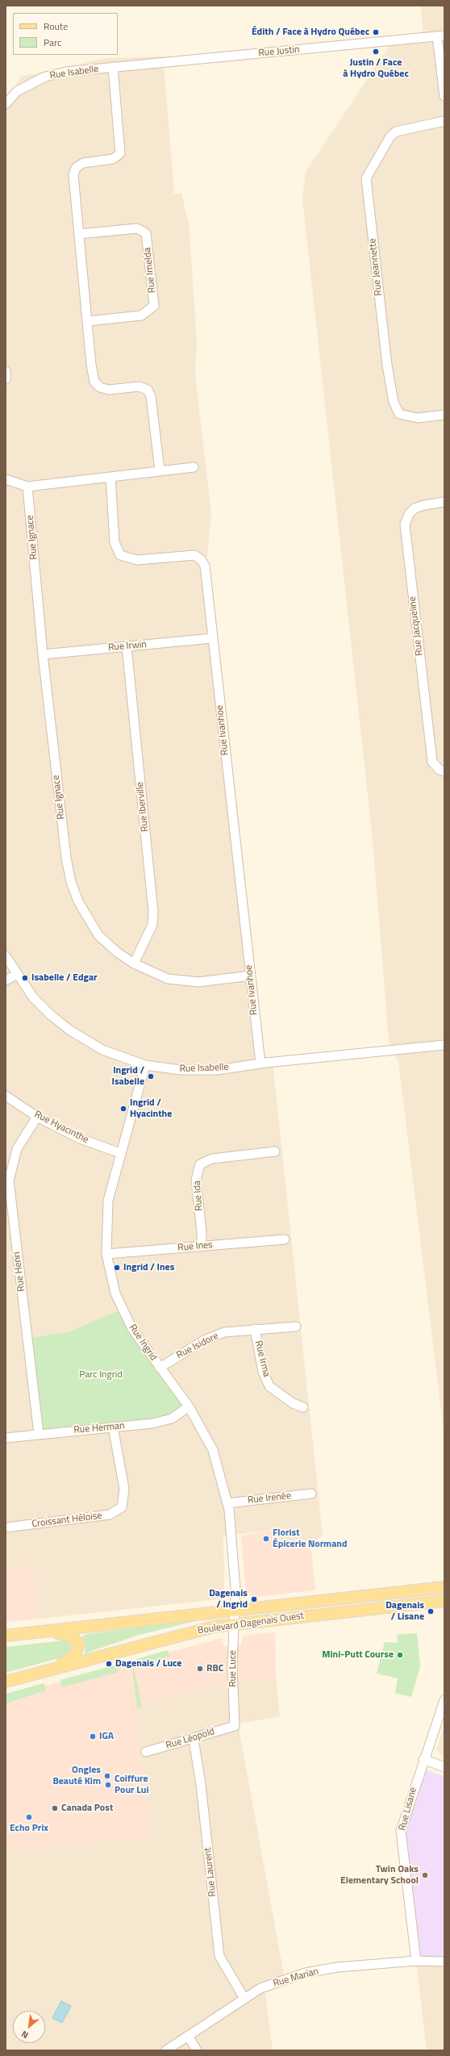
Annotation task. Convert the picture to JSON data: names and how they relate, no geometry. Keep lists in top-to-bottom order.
{
  "streets": {
    "main road": ["Boulevard Dagenais Ouest"],
    "street": [
      "Rue Justin",
      "Rue Isabelle",
      "Rue Jeannette",
      "Rue Imelda",
      "Rue Ignace",
      "Rue Jacqueline",
      "Rue Irwin",
      "Rue Ivanhoe",
      "Rue Iberville",
      "Rue Hyacinthe",
      "Rue Ida",
      "Rue Ines",
      "Rue Henri",
      "Rue Ingrid",
      "Rue Isidore",
      "Rue Irma",
      "Rue Herman",
      "Rue Irenée",
      "Croissant Héloise",
      "Rue Luce",
      "Rue Léopold",
      "Rue Lisane",
      "Rue Laurent",
      "Rue Marian"
    ]
  },
  "crossings": [
    ["Rue Justin", "Rue Isabelle"],
    ["Rue Isabelle", "Rue Ivanhoe"],
    ["Rue Isabelle", "Rue Ingrid"],
    ["Rue Ignace", "Rue Irwin"],
    ["Rue Ignace", "Rue Ivanhoe"],
    ["Rue Ignace", "Rue Iberville"],
    ["Rue Irwin", "Rue Ivanhoe"],
    ["Rue Irwin", "Rue Iberville"],
    ["Rue Hyacinthe", "Rue Henri"],
    ["Rue Hyacinthe", "Rue Ingrid"],
    ["Rue Ida", "Rue Ines"],
    ["Rue Ines", "Rue Ingrid"],
    ["Rue Henri", "Rue Herman"],
    ["Rue Ingrid", "Rue Isidore"],
    ["Rue Ingrid", "Rue Herman"],
    ["Rue Ingrid", "Rue Irenée"],
    ["Rue Ingrid", "Boulevard Dagenais Ouest"],
    ["Rue Ingrid", "Rue Luce"],
    ["Rue Isidore", "Rue Irma"],
    ["Rue Herman", "Croissant Héloise"],
    ["Boulevard Dagenais Ouest", "Rue Luce"],
    ["Rue Luce", "Rue Léopold"],
    ["Rue Léopold", "Rue Laurent"],
    ["Rue Lisane", "Rue Marian"],
    ["Rue Laurent", "Rue Marian"]
  ],
  "parks": ["Parc Ingrid"],
  "places": [
    "Édith / Face à Hydro Québec",
    "Justin / Face à Hydro Québec",
    "Isabelle / Edgar",
    "Ingrid / Isabelle",
    "Ingrid / Hyacinthe",
    "Ingrid / Ines",
    "Florist Épicerie Normand",
    "Dagenais / Ingrid",
    "Dagenais / Lisane",
    "Mini-Putt Course",
    "Dagenais / Luce",
    "RBC",
    "IGA",
    "Ongles Beauté Kim",
    "Coiffure Pour Lui",
    "Canada Post",
    "Echo Prix",
    "Twin Oaks Elementary School"
  ],
  "legend": ["Route", "Parc"],
  "north": "bottom left"
}
